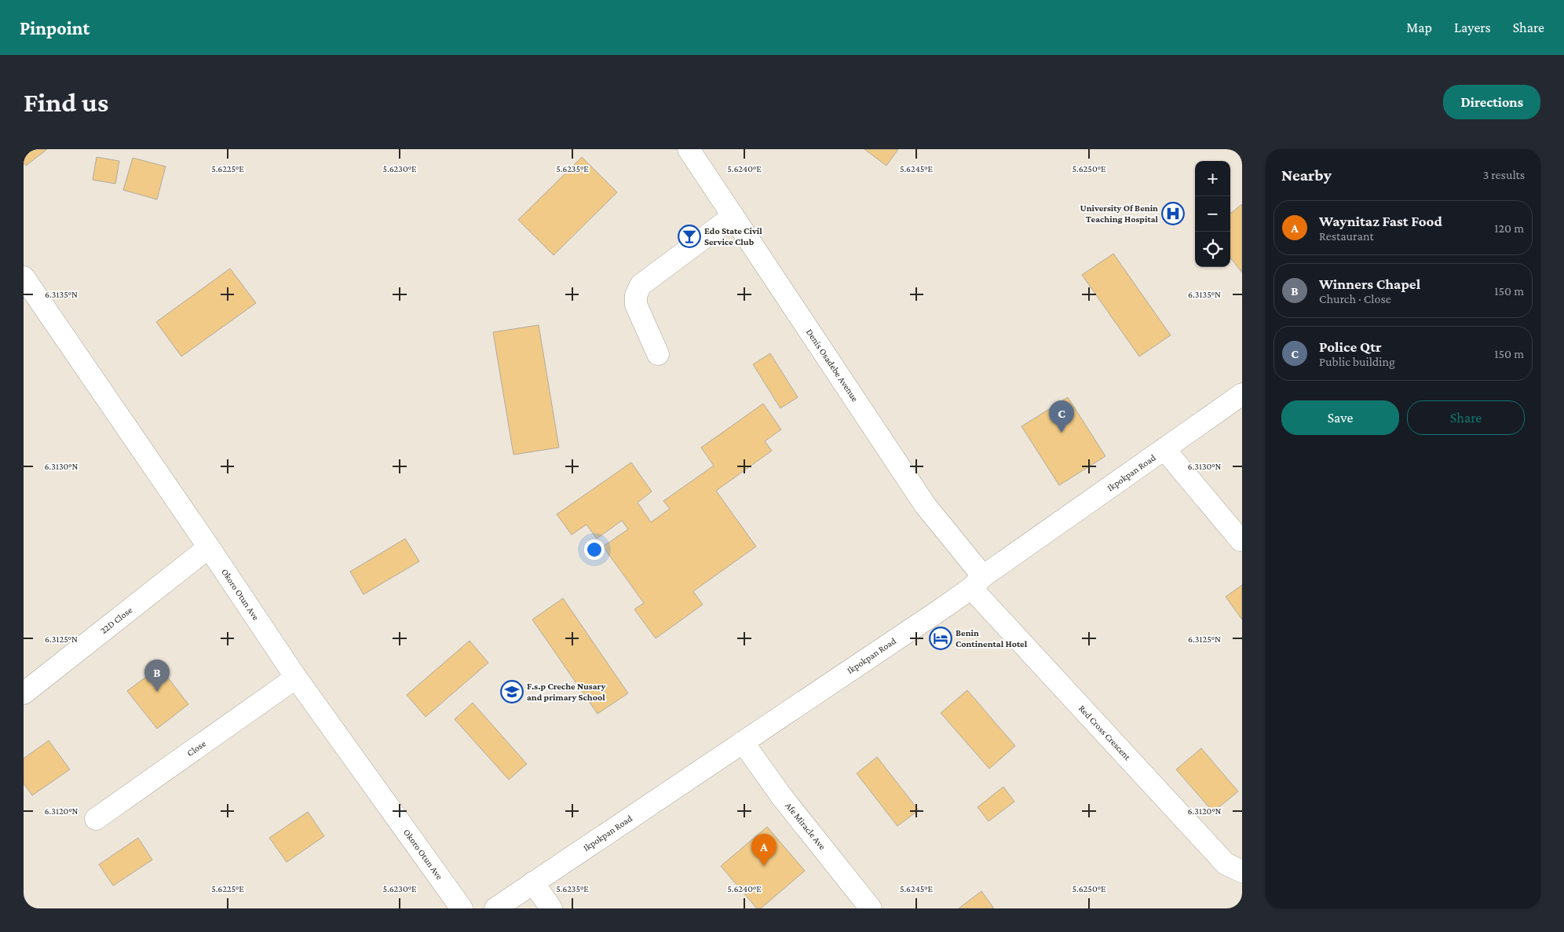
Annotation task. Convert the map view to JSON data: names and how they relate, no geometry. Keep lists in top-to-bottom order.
{
  "streets": {
    "street": [
      "Denis Osadebe Avenue",
      "Ikpokpan Road",
      "Okoro Otun Ave",
      "22D Close",
      "Red Cross Crescent",
      "Close",
      "Afe Miracle Ave"
    ]
  },
  "crossings": [
    ["Denis Osadebe Avenue", "Ikpokpan Road"],
    ["Denis Osadebe Avenue", "Red Cross Crescent"],
    ["Ikpokpan Road", "Red Cross Crescent"],
    ["Ikpokpan Road", "Afe Miracle Ave"],
    ["Okoro Otun Ave", "22D Close"],
    ["Okoro Otun Ave", "Close"]
  ],
  "places": {
    "hospital": ["University Of Benin Teaching Hospital"],
    "bar": ["Edo State Civil Service Club"],
    "hotel": ["Benin Continental Hotel"],
    "school or university": ["F.s.p Creche Nusary and primary School"]
  },
  "page": {
    "header": "Pinpoint",
    "nav": ["Map", "Layers", "Share"],
    "buttons": [
      "Directions",
      ["Save", "Share"]
    ],
    "title": "Find us",
    "heading": ["Nearby", "3 results"],
    "map_buttons": ["+", "−"],
    "list": [
      {
        "mark": "A",
        "name": "Waynitaz Fast Food",
        "note": "Restaurant",
        "value": "120 m"
      },
      {
        "mark": "B",
        "name": "Winners Chapel",
        "note": "Church · Close",
        "value": "150 m"
      },
      {
        "mark": "C",
        "name": "Police Qtr",
        "note": "Public building",
        "value": "150 m"
      }
    ],
    "pins": ["C", "B", "A"]
  },
  "coordinates": [
    "5.6225°E",
    "5.6230°E",
    "5.6235°E",
    "5.6240°E",
    "5.6245°E",
    "5.6250°E",
    "6.3135°N",
    "6.3130°N",
    "6.3125°N",
    "6.3120°N"
  ]
}
